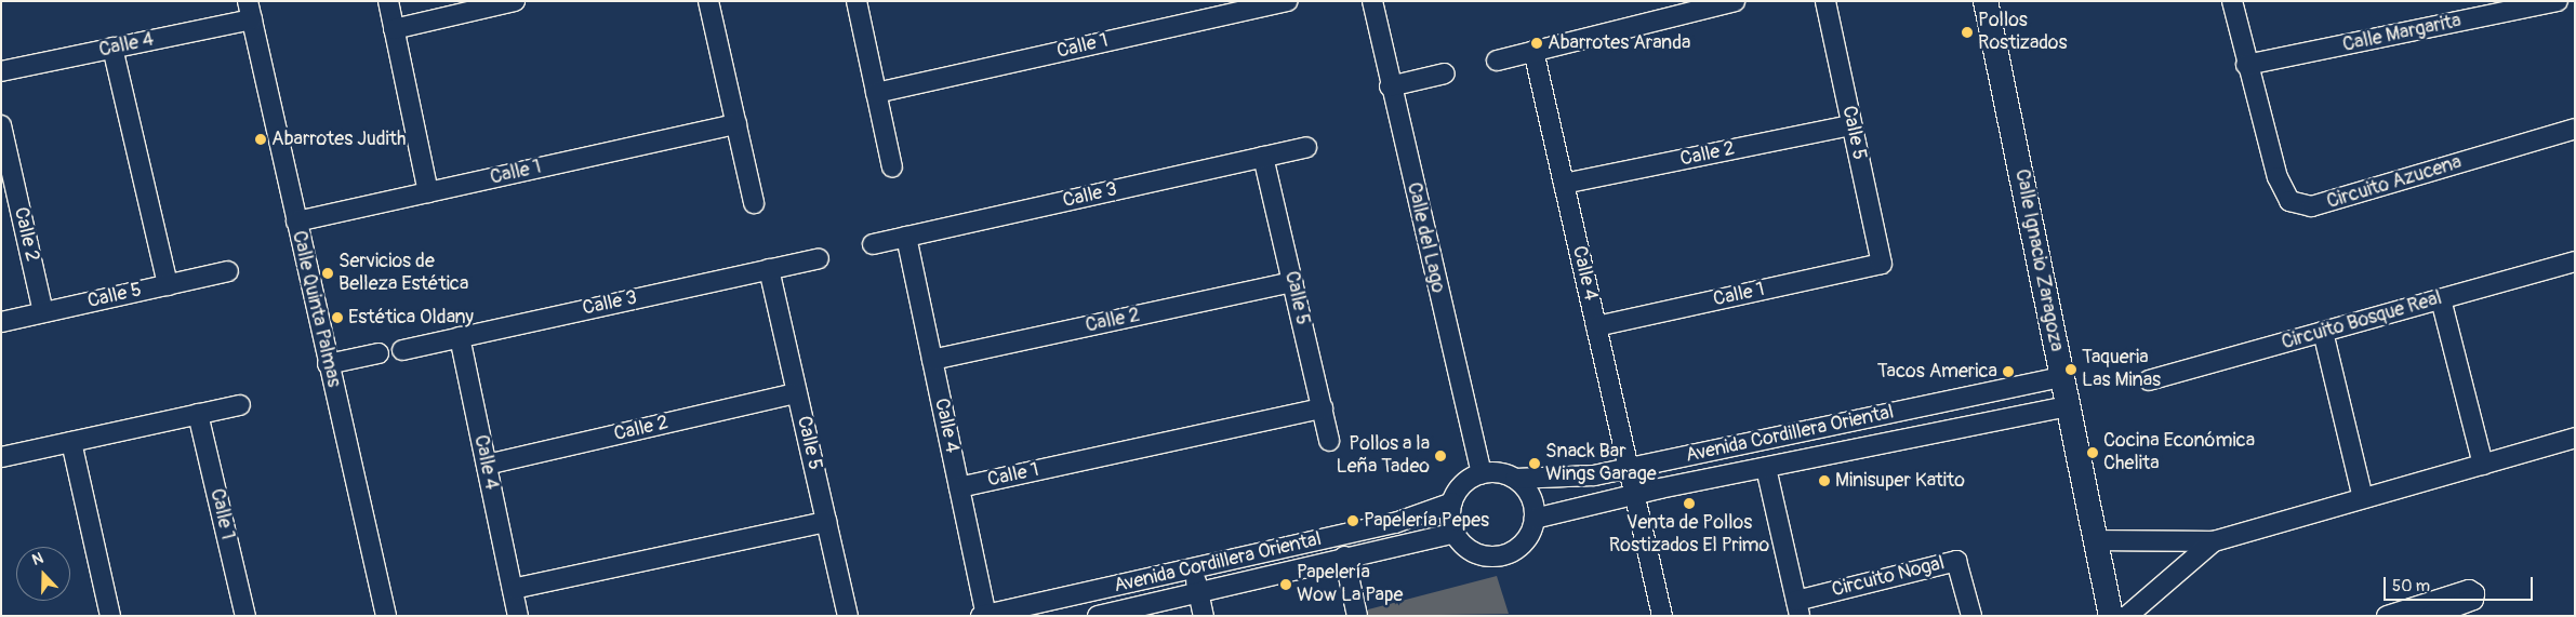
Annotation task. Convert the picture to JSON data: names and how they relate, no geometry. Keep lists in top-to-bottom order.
{
  "streets": {
    "main road": ["Calle Ignacio Zaragoza"],
    "street": [
      "Calle Margarita",
      "Calle 4",
      "Calle 1",
      "Calle 5",
      "Calle 2",
      "Circuito Azucena",
      "Calle 3",
      "Calle del Lago",
      "Calle Quinta Palmas",
      "Circuito Bosque Real",
      "Avenida Cordillera Oriental",
      "Circuito Nogal"
    ]
  },
  "crossings": [
    ["Calle Margarita", "Circuito Azucena"],
    ["Calle 4", "Calle 1"],
    ["Calle 4", "Calle 2"],
    ["Calle 4", "Calle 3"],
    ["Calle 4", "Calle Quinta Palmas"],
    ["Calle 4", "Avenida Cordillera Oriental"],
    ["Calle 1", "Calle 5"],
    ["Calle 1", "Calle Quinta Palmas"],
    ["Calle 5", "Calle 2"],
    ["Calle 5", "Calle 3"],
    ["Calle del Lago", "Avenida Cordillera Oriental"],
    ["Calle Ignacio Zaragoza", "Avenida Cordillera Oriental"],
    ["Avenida Cordillera Oriental", "Circuito Nogal"]
  ],
  "places": [
    "Pollos Rostizados",
    "Abarrotes Aranda",
    "Abarrotes Judith",
    "Servicios de Belleza Estética",
    "Estética Oldany",
    "Taqueria Las Minas",
    "Tacos America",
    "Cocina Económica Chelita",
    "Pollos a la Leña Tadeo",
    "Snack Bar Wings Garage",
    "Minisuper Katito",
    "Venta de Pollos Rostizados El Primo",
    "Papelería Pepes",
    "Papelería Wow La Pape"
  ],
  "scale_bar": "50 m",
  "north": "top"
}
